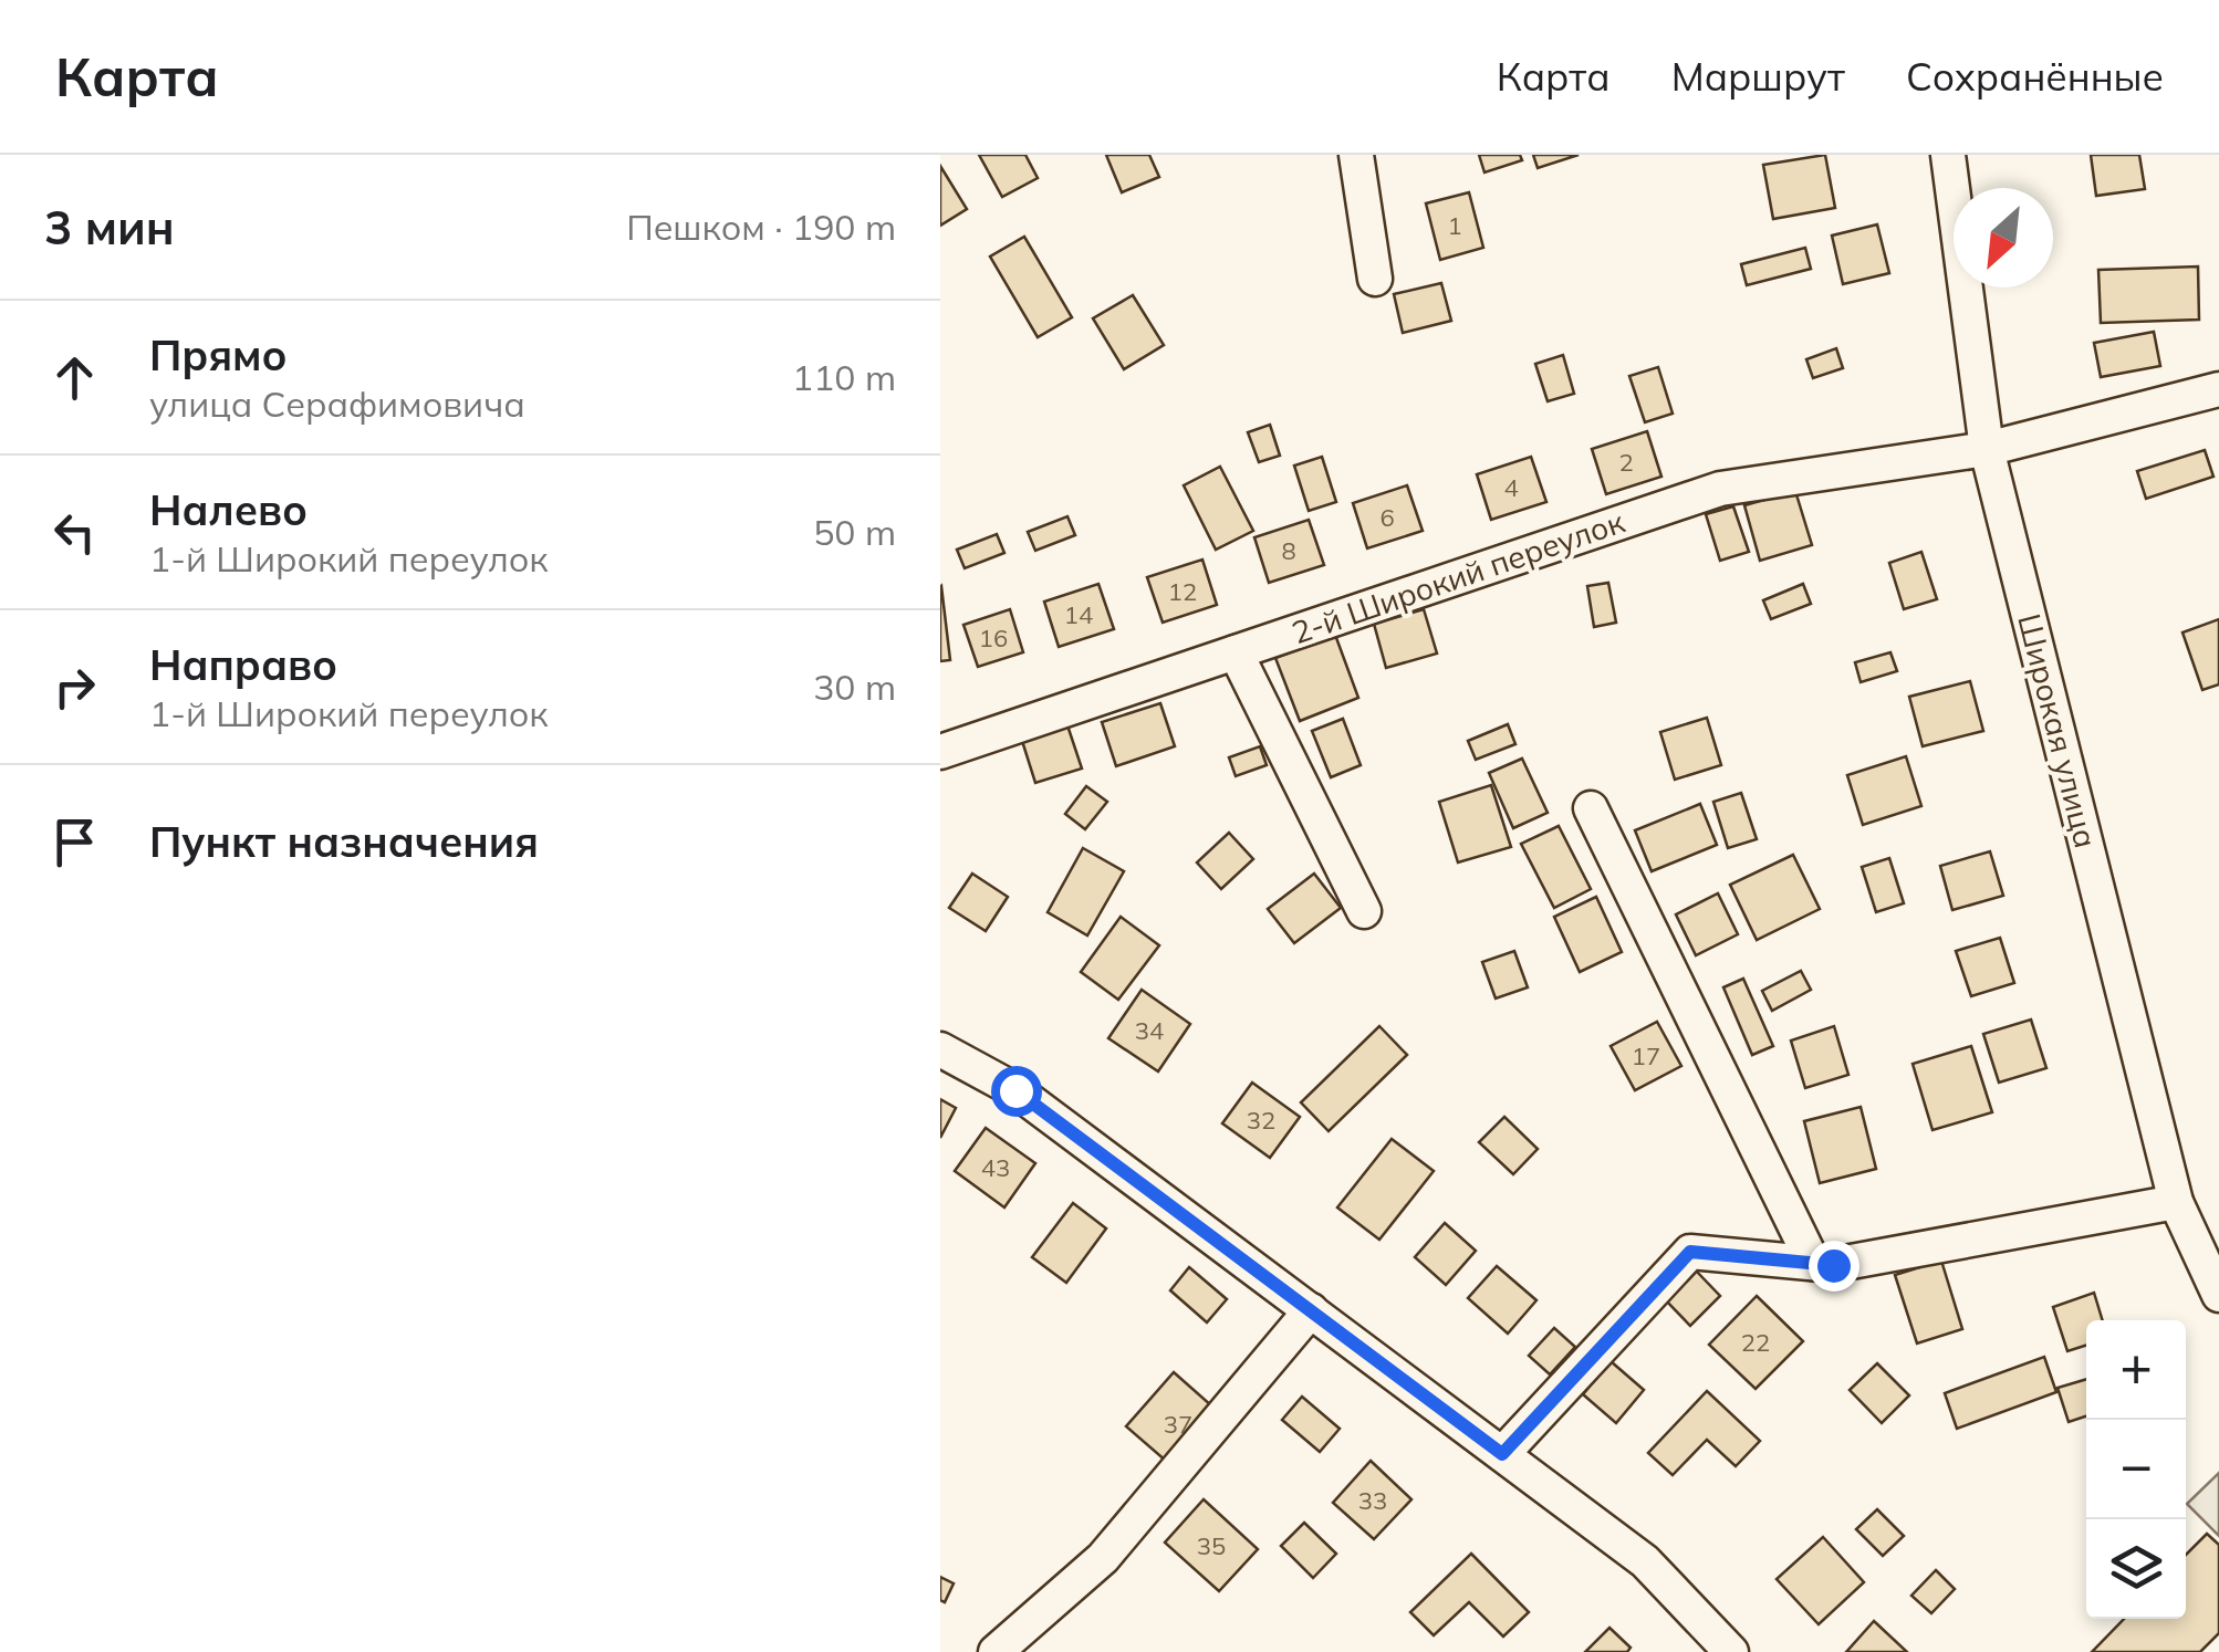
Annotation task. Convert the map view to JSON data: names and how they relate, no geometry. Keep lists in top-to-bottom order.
{
  "streets": {
    "street": ["2-й Широкий переулок", "Широкая улица"]
  },
  "crossings": [
    ["2-й Широкий переулок", "Широкая улица"]
  ],
  "house_numbers": [
    "1",
    "2",
    "4",
    "6",
    "8",
    "12",
    "14",
    "16",
    "34",
    "17",
    "32",
    "43",
    "22",
    "37",
    "33",
    "35"
  ],
  "north": "bottom left",
  "page": {
    "header": "Карта",
    "nav": ["Карта", "Маршрут", "Сохранённые"],
    "heading": ["3 мин", "Пешком · 190 m"],
    "list": [
      ["Прямо", "улица Серафимовича", "110 m"],
      ["Налево", "1-й Широкий переулок", "50 m"],
      ["Направо", "1-й Широкий переулок", "30 m"],
      "Пункт назначения"
    ],
    "map_buttons": ["+", "−"]
  }
}
